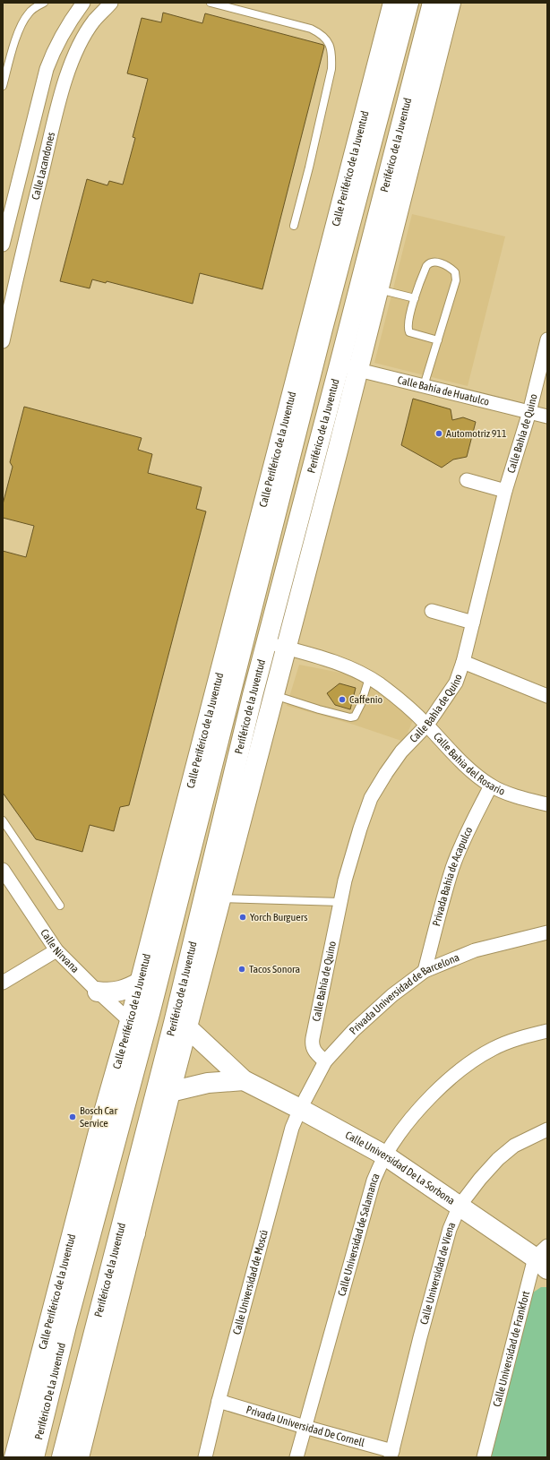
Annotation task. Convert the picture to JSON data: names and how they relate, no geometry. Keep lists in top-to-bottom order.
{
  "streets": {
    "main road": [
      "Periférico de la Juventud",
      "Calle Periférico de la Juventud",
      "Calle Universidad De La Sorbona",
      "Periférico De La Juventud"
    ],
    "street": [
      "Calle Lacandones",
      "Calle Bahía de Huatulco",
      "Calle Bahía de Quino",
      "Calle Bahia del Rosario",
      "Privada Bahía de Acapulco",
      "Calle Nirvana",
      "Privada Universidad de Barcelona",
      "Calle Universidad de Salamanca",
      "Calle Universidad de Viena",
      "Calle Universidad de Moscú",
      "Calle Universidad de Frankfort",
      "Privada Universidad De Cornell"
    ]
  },
  "crossings": [
    ["Periférico de la Juventud", "Calle Bahía de Huatulco"],
    ["Periférico de la Juventud", "Calle Bahia del Rosario"],
    ["Periférico de la Juventud", "Calle Universidad De La Sorbona"],
    ["Calle Periférico de la Juventud", "Calle Nirvana"],
    ["Calle Bahía de Huatulco", "Calle Bahía de Quino"],
    ["Calle Bahía de Quino", "Calle Bahia del Rosario"],
    ["Calle Bahía de Quino", "Privada Universidad de Barcelona"],
    ["Calle Bahia del Rosario", "Privada Bahía de Acapulco"],
    ["Privada Bahía de Acapulco", "Privada Universidad de Barcelona"],
    ["Privada Universidad de Barcelona", "Calle Universidad De La Sorbona"],
    ["Privada Universidad de Barcelona", "Calle Universidad de Moscú"],
    ["Calle Universidad De La Sorbona", "Calle Universidad de Salamanca"],
    ["Calle Universidad De La Sorbona", "Calle Universidad de Viena"],
    ["Calle Universidad De La Sorbona", "Calle Universidad de Moscú"],
    ["Calle Universidad De La Sorbona", "Calle Universidad de Frankfort"],
    ["Calle Universidad de Salamanca", "Privada Universidad De Cornell"],
    ["Calle Universidad de Viena", "Privada Universidad De Cornell"],
    ["Calle Universidad de Moscú", "Privada Universidad De Cornell"]
  ],
  "places": [
    "Automotriz 911",
    "Caffenio",
    "Yorch Burguers",
    "Tacos Sonora",
    "Bosch Car Service"
  ]
}
